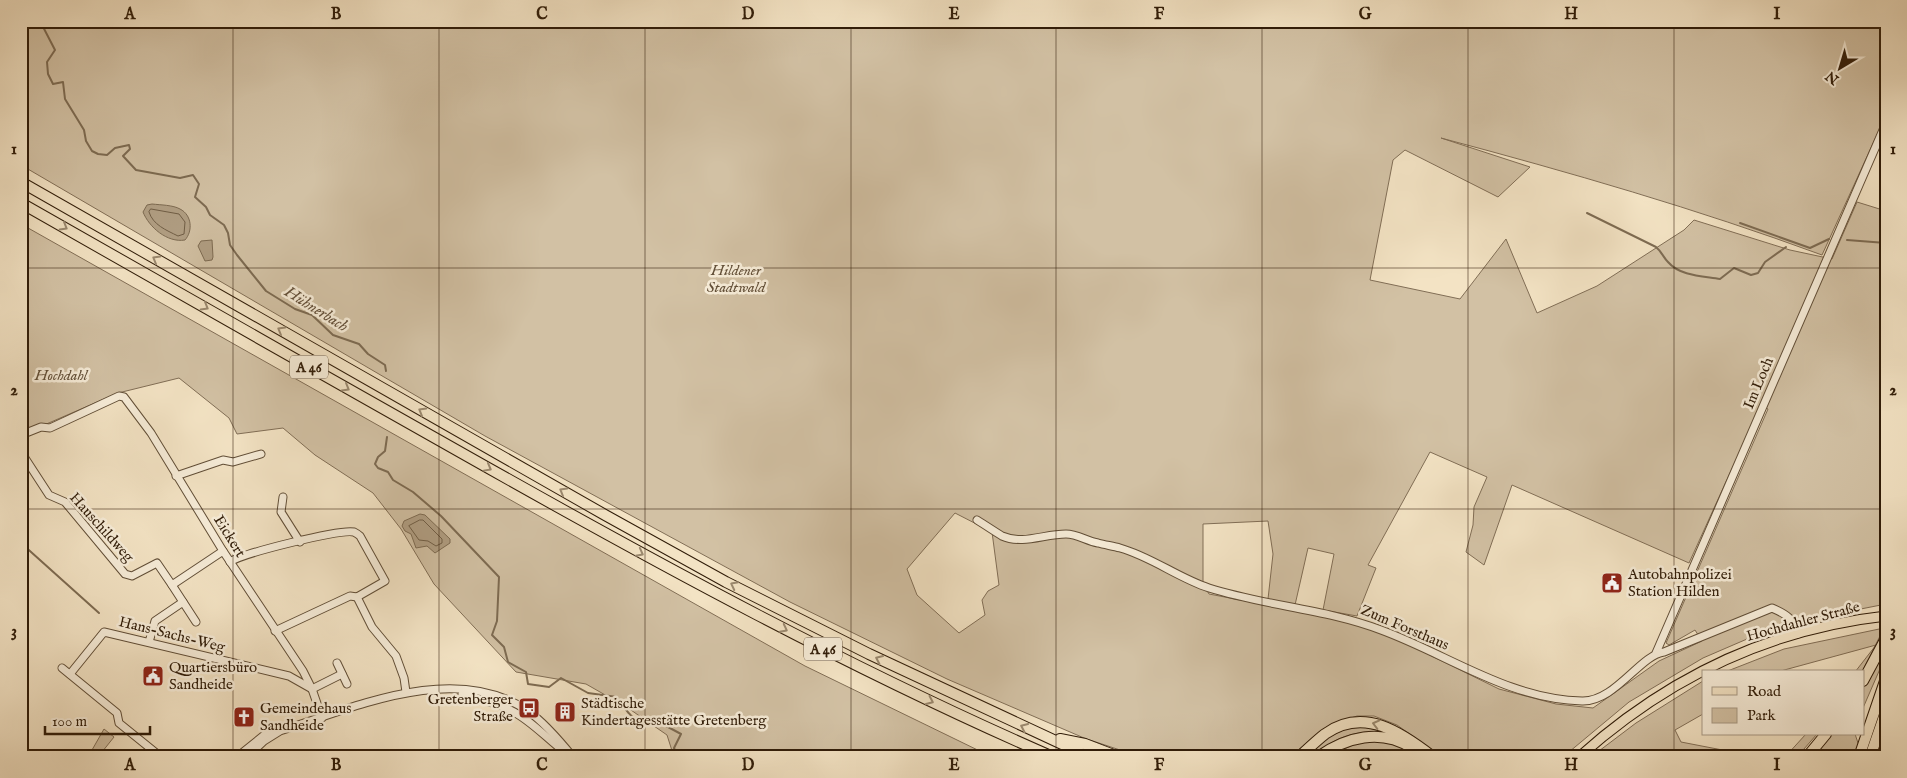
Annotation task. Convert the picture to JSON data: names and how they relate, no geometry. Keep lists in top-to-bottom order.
{
  "streets": {
    "highway": ["A 46"],
    "main road": ["Hochdahler Straße"],
    "street": [
      "Im Loch",
      "Hauschildweg",
      "Eickert",
      "Zum Forsthaus",
      "Hans-Sachs-Weg"
    ]
  },
  "crossings": [
    ["Im Loch", "Zum Forsthaus"],
    ["Eickert", "Hans-Sachs-Weg"],
    ["Hochdahler Straße", "Zum Forsthaus"]
  ],
  "water": ["Hühnerbach"],
  "parks": ["Hildener Stadtwald", "Hochdahl"],
  "places": {
    "public building": ["Autobahnpolizei Station Hilden", "Quartiersbüro Sandheide"],
    "bus stop": ["Gretenberger Straße"],
    "building": ["Städtische Kindertagesstätte Gretenberg"],
    "church": ["Gemeindehaus Sandheide"]
  },
  "legend": ["Road", "Park"],
  "scale_bar": "100 m",
  "north": "bottom left",
  "grid": {
    "columns": [
      "A",
      "B",
      "C",
      "D",
      "E",
      "F",
      "G",
      "H",
      "I"
    ],
    "rows": ["1", "2", "3"]
  }
}
